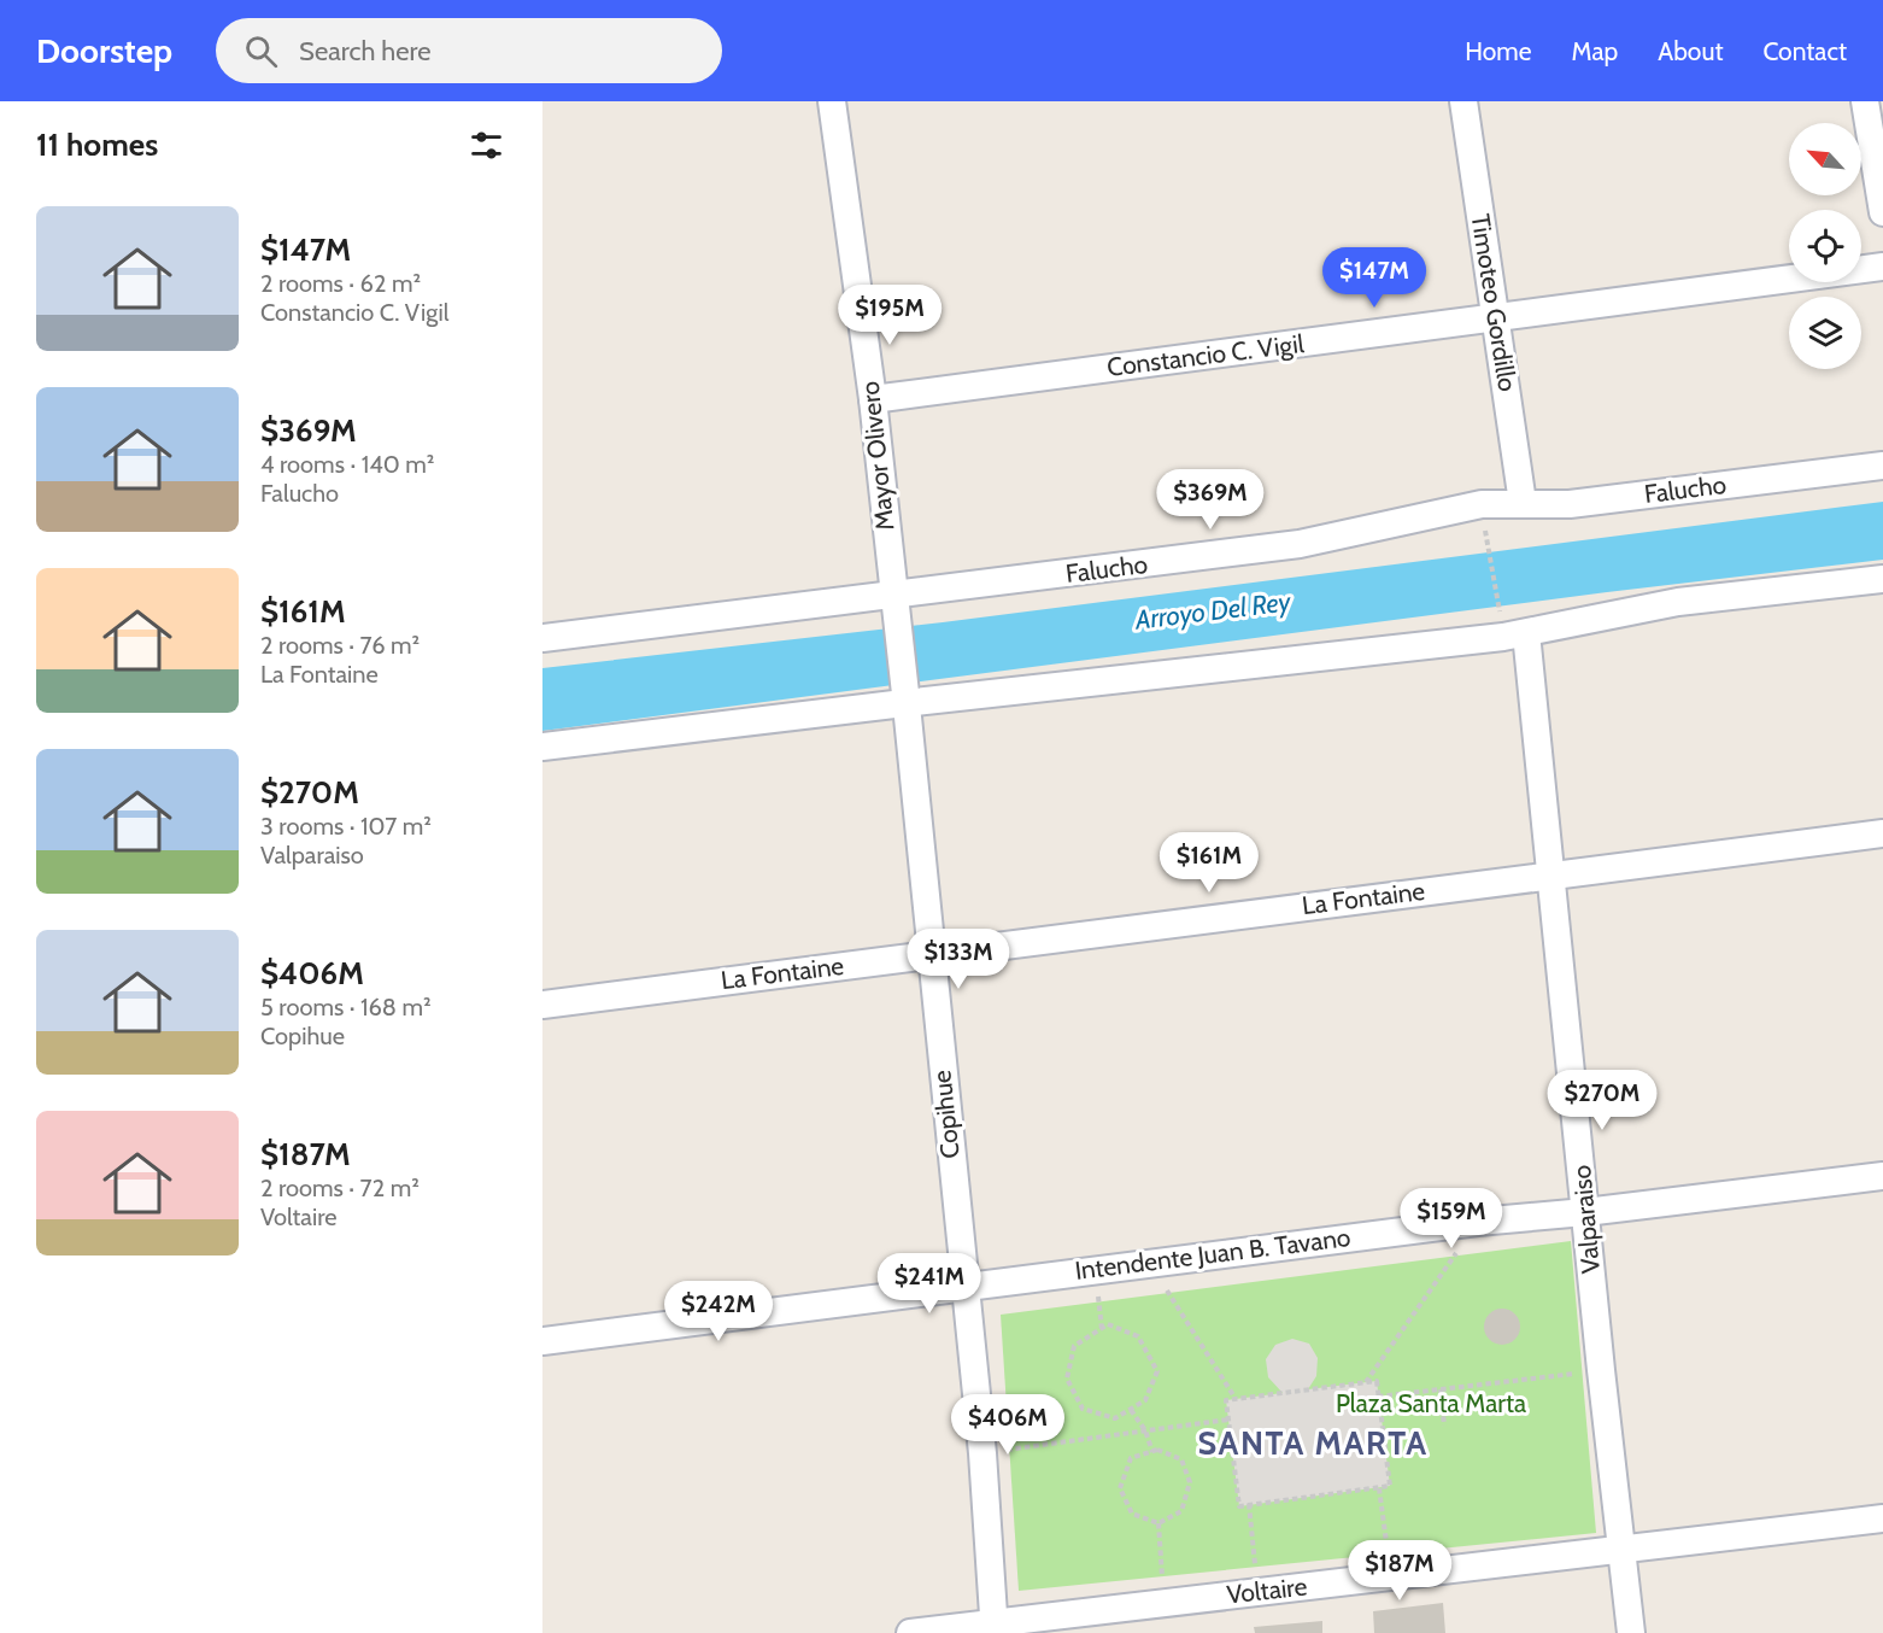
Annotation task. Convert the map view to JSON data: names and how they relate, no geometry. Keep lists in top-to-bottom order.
{
  "streets": {
    "street": [
      "Timoteo Gordillo",
      "Constancio C. Vigil",
      "Mayor Olivero",
      "Falucho",
      "La Fontaine",
      "Copihue",
      "Valparaiso",
      "Intendente Juan B. Tavano",
      "Voltaire"
    ]
  },
  "crossings": [
    ["Timoteo Gordillo", "Constancio C. Vigil"],
    ["Timoteo Gordillo", "Falucho"],
    ["Constancio C. Vigil", "Mayor Olivero"],
    ["Mayor Olivero", "Falucho"],
    ["Mayor Olivero", "Copihue"],
    ["Falucho", "Copihue"],
    ["La Fontaine", "Copihue"],
    ["La Fontaine", "Valparaiso"],
    ["Copihue", "Intendente Juan B. Tavano"],
    ["Copihue", "Voltaire"],
    ["Valparaiso", "Intendente Juan B. Tavano"],
    ["Valparaiso", "Voltaire"]
  ],
  "districts": ["SANTA MARTA"],
  "water": ["Arroyo Del Rey"],
  "parks": ["Plaza Santa Marta"],
  "north": "top left",
  "page": {
    "header": "Doorstep",
    "search": "Search here",
    "nav": [
      "Home",
      "Map",
      "About",
      "Contact"
    ],
    "heading": "11 homes",
    "list": [
      {
        "name": "$147M",
        "note": "2 rooms · 62 m² · Constancio C. Vigil"
      },
      {
        "name": "$369M",
        "note": "4 rooms · 140 m² · Falucho"
      },
      {
        "name": "$161M",
        "note": "2 rooms · 76 m² · La Fontaine"
      },
      {
        "name": "$270M",
        "note": "3 rooms · 107 m² · Valparaiso"
      },
      {
        "name": "$406M",
        "note": "5 rooms · 168 m² · Copihue"
      },
      {
        "name": "$187M",
        "note": "2 rooms · 72 m² · Voltaire"
      }
    ],
    "price": [
      "$147M",
      "$195M",
      "$369M",
      "$161M",
      "$133M",
      "$270M",
      "$159M",
      "$241M",
      "$242M",
      "$406M",
      "$187M"
    ]
  }
}
